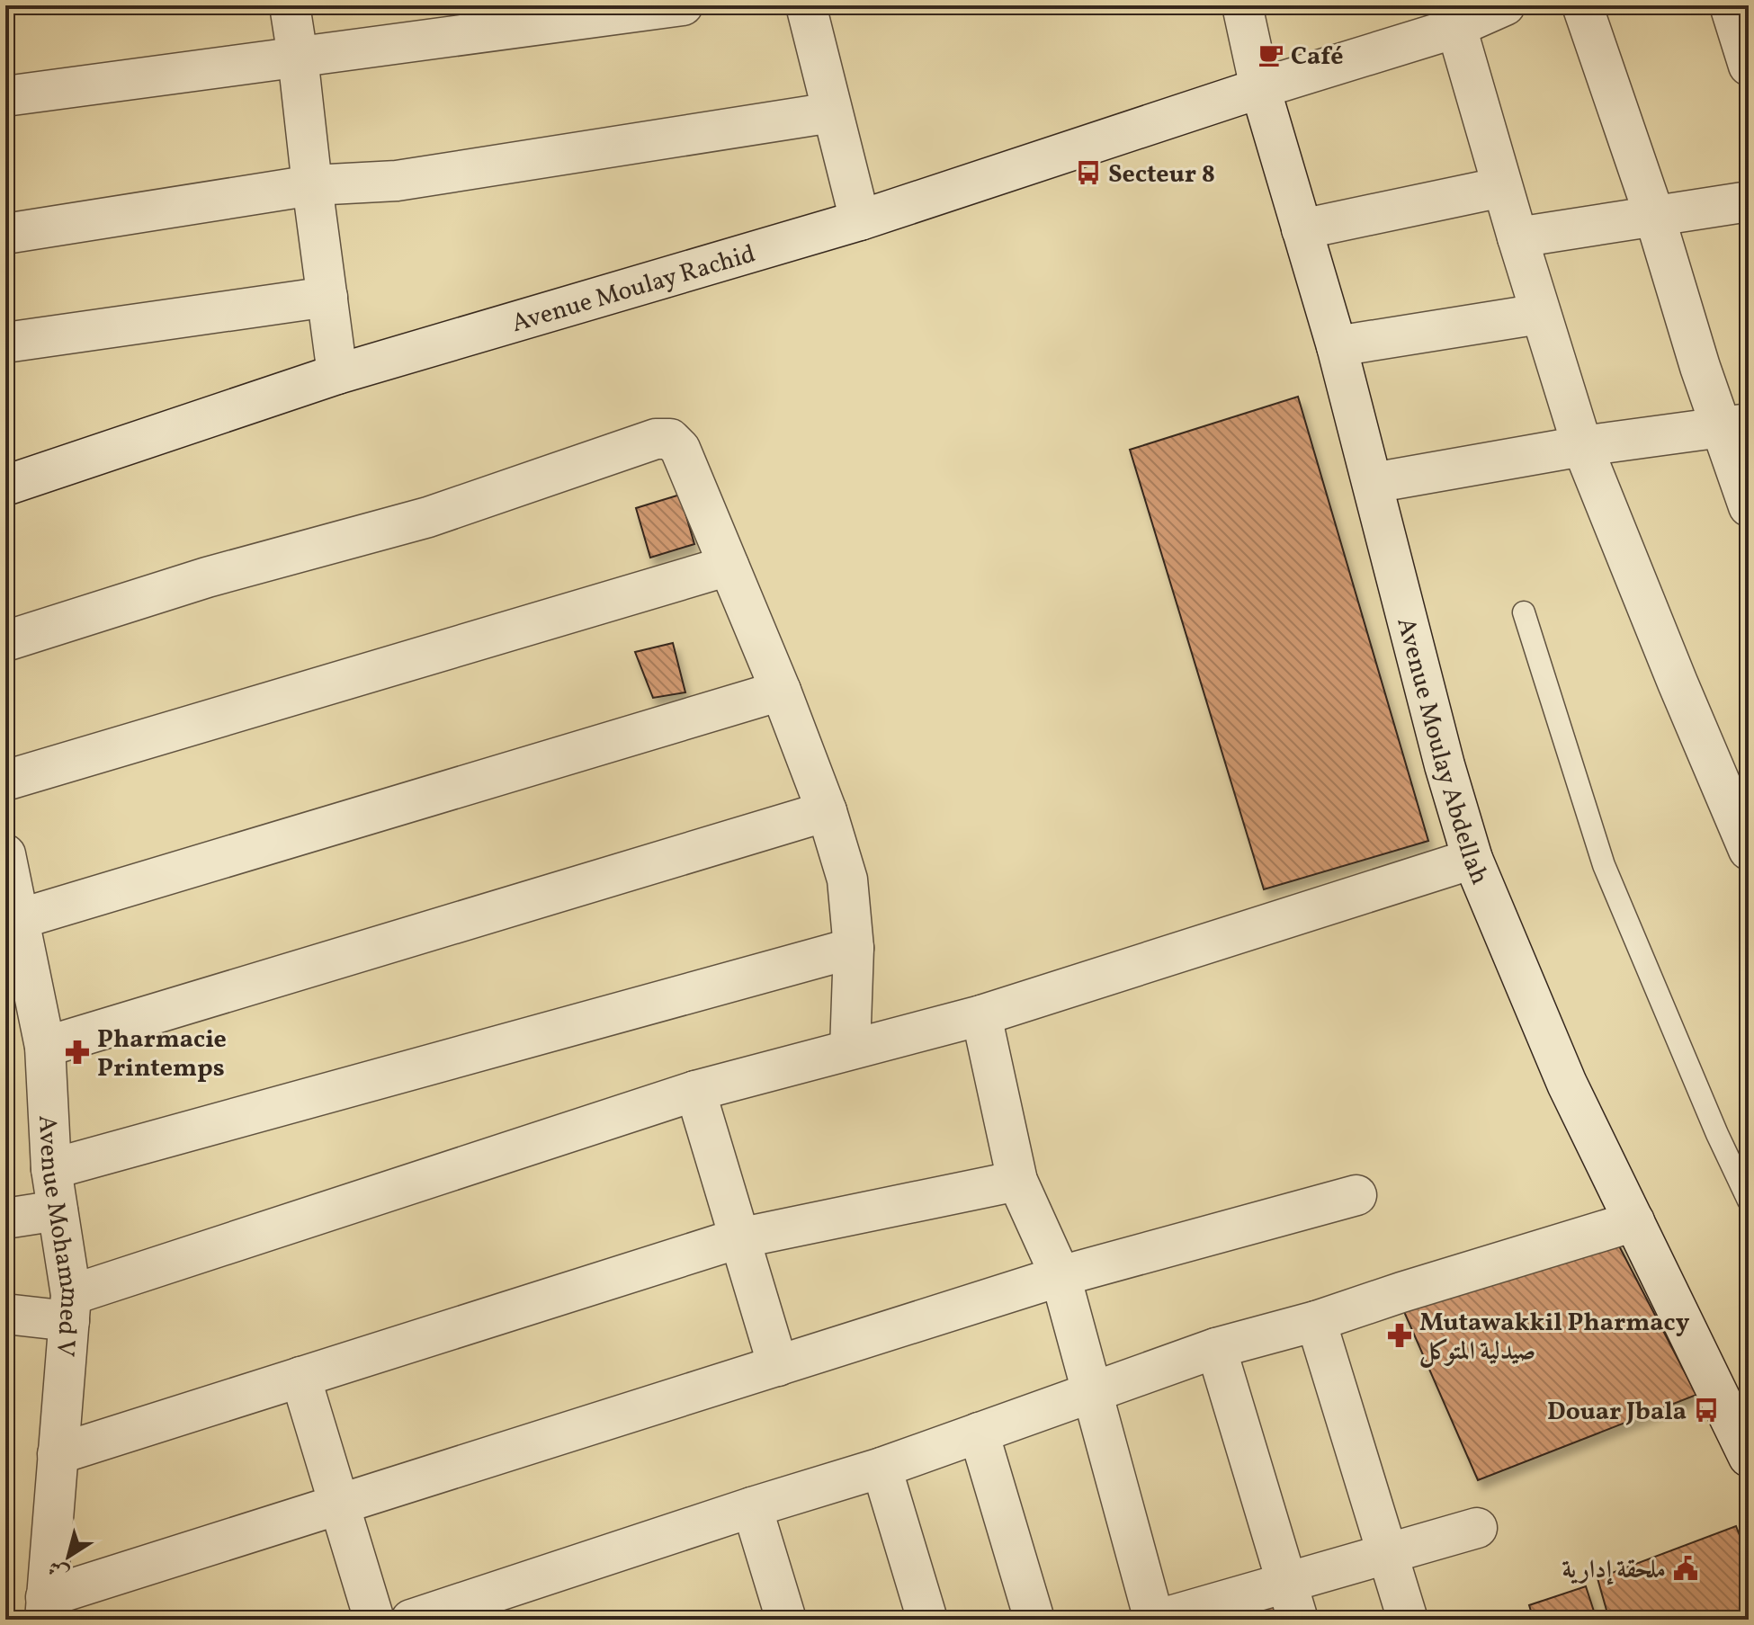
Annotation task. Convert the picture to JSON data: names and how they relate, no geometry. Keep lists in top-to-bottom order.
{
  "streets": {
    "street": ["Avenue Moulay Rachid", "Avenue Moulay Abdellah", "Avenue Mohammed V"]
  },
  "crossings": [
    ["Avenue Moulay Rachid", "Avenue Moulay Abdellah"]
  ],
  "places": {
    "cafe": ["Café"],
    "bus stop": ["Secteur 8", "Douar Jbala"],
    "pharmacy": ["Pharmacie Printemps", "Mutawakkil Pharmacy صيدلية المتوكل"],
    "public building": ["ملحقة إدارية"]
  },
  "north": "bottom left"
}
